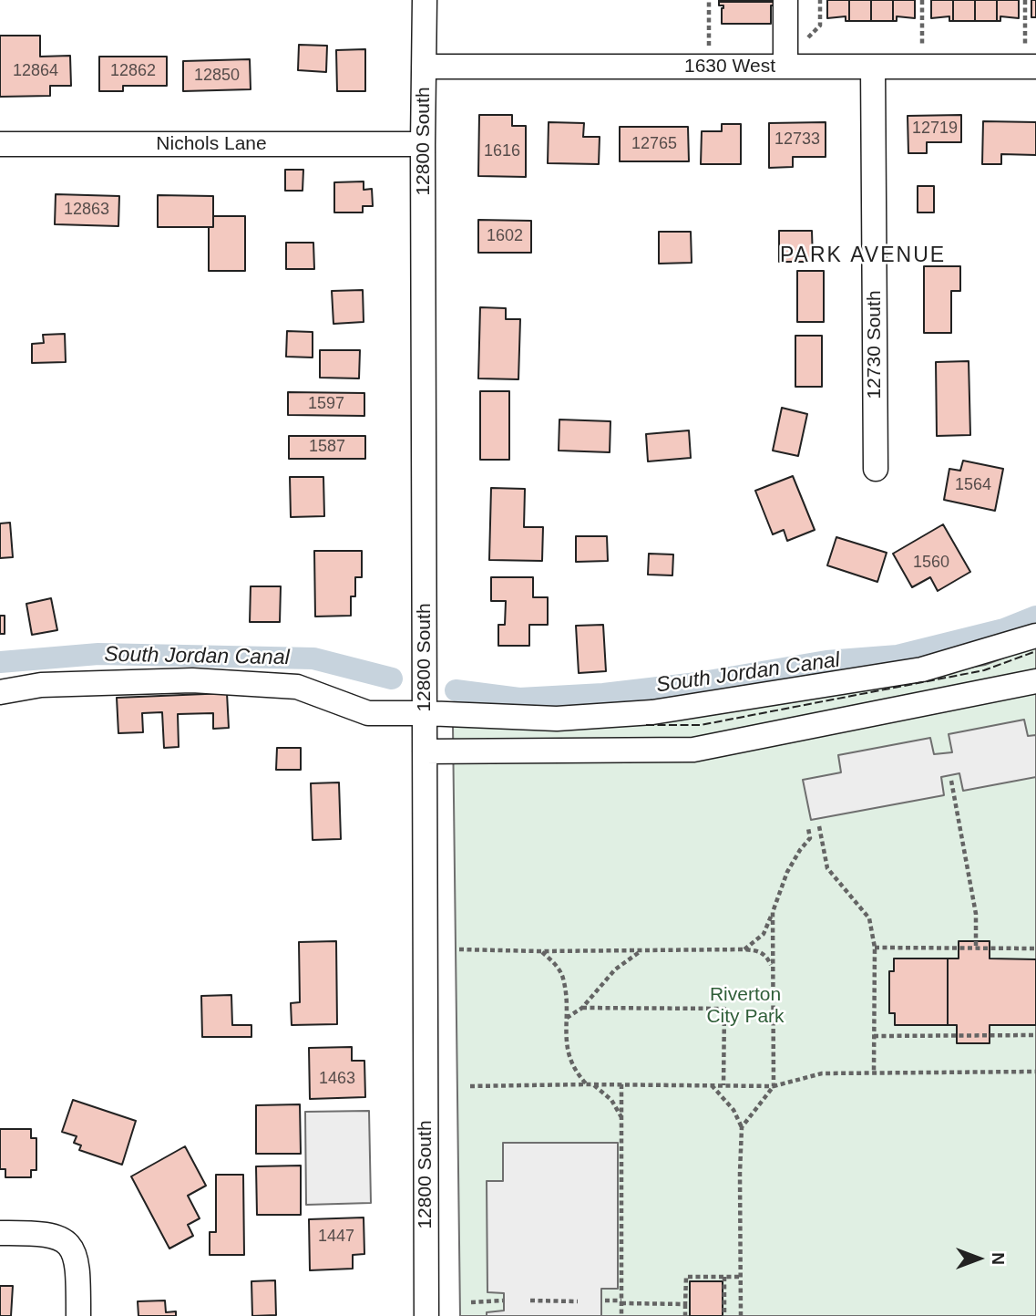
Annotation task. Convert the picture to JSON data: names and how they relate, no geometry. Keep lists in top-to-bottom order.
{
  "streets": {
    "street": [
      "1630 West",
      "12800 South",
      "Nichols Lane",
      "12730 South"
    ]
  },
  "crossings": [
    ["1630 West", "12800 South"],
    ["1630 West", "12730 South"],
    ["12800 South", "Nichols Lane"]
  ],
  "districts": ["PARK AVENUE"],
  "water": ["South Jordan Canal"],
  "parks": ["Riverton City Park"],
  "house_numbers": [
    "12864",
    "12862",
    "12850",
    "12719",
    "12733",
    "12765",
    "1616",
    "12863",
    "1602",
    "1597",
    "1587",
    "1564",
    "1560",
    "1463",
    "1447"
  ],
  "north": "right"
}
